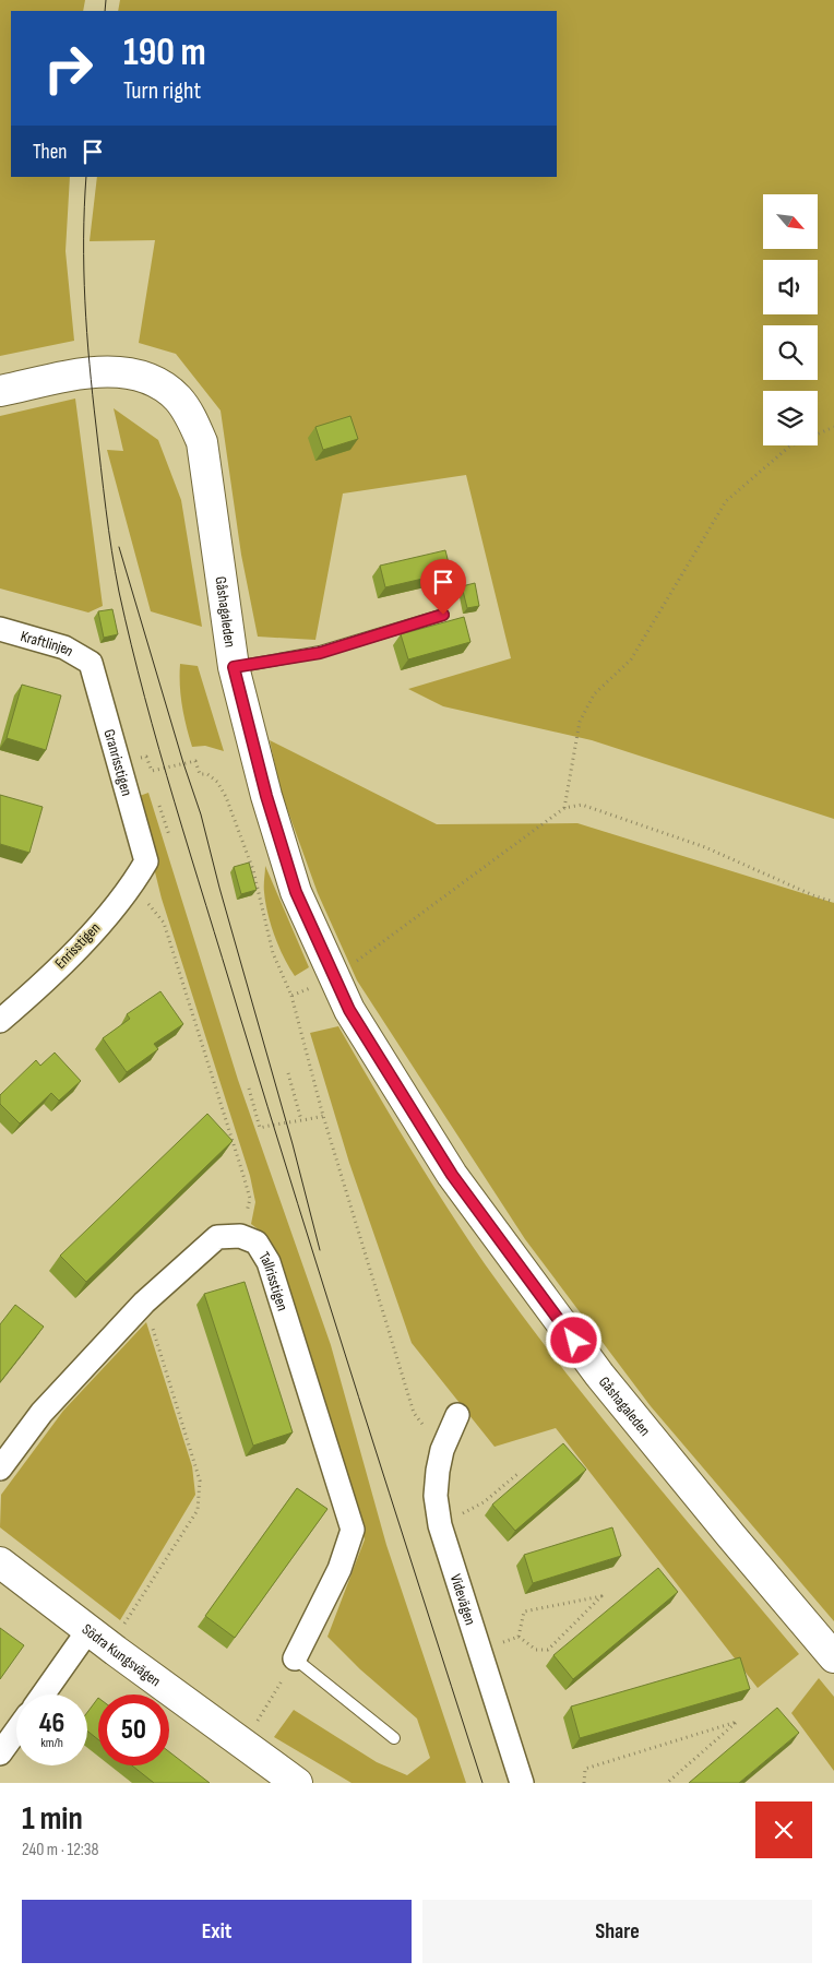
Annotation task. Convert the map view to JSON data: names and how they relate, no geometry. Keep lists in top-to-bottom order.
{
  "streets": {
    "main road": ["Gåshagaleden", "Södra Kungsvägen"],
    "street": [
      "Kraftlinjen",
      "Granrisstigen",
      "Enrisstigen",
      "Tallrisstigen",
      "Videvägen"
    ]
  },
  "crossings": [
    ["Kraftlinjen", "Granrisstigen"],
    ["Granrisstigen", "Enrisstigen"]
  ],
  "north": "bottom right",
  "page": {
    "turn": ["190 m", "Turn right"],
    "then": "Then",
    "speed": "46 km/h",
    "limit": "50",
    "heading": ["1 min", "240 m · 12:38"],
    "buttons": ["Exit", "Share"]
  }
}
